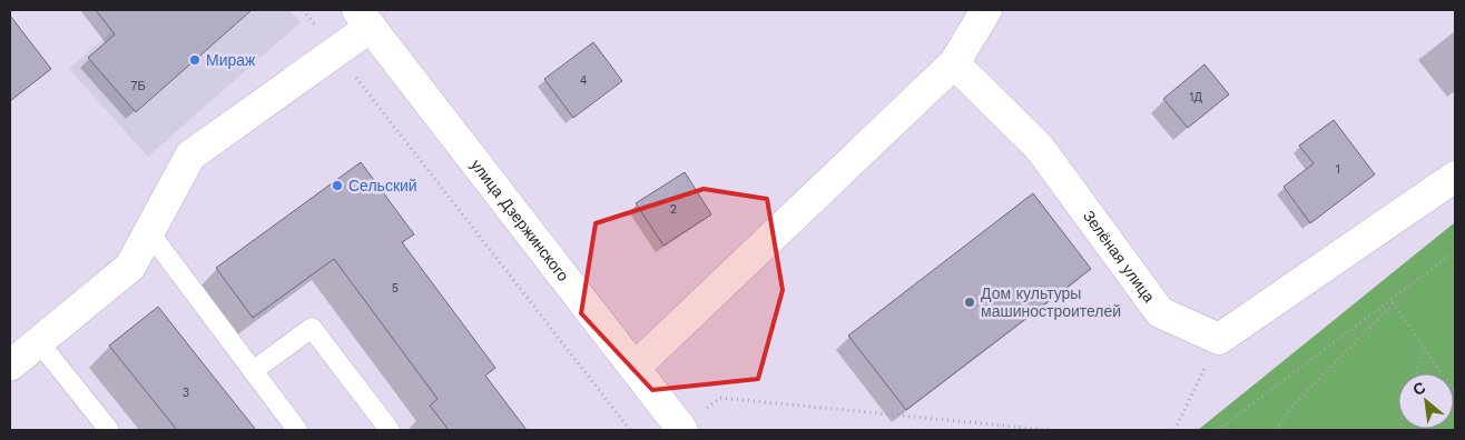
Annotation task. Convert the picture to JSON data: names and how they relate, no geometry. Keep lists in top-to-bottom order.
{
  "streets": {
    "street": ["улица Дзержинского", "Зелёная улица"]
  },
  "places": ["Мираж", "Сельский", "Дом культуры машиностроителей"],
  "house_numbers": [
    "4",
    "7Б",
    "1Д",
    "1",
    "2",
    "5",
    "3"
  ],
  "north": "top left"
}
